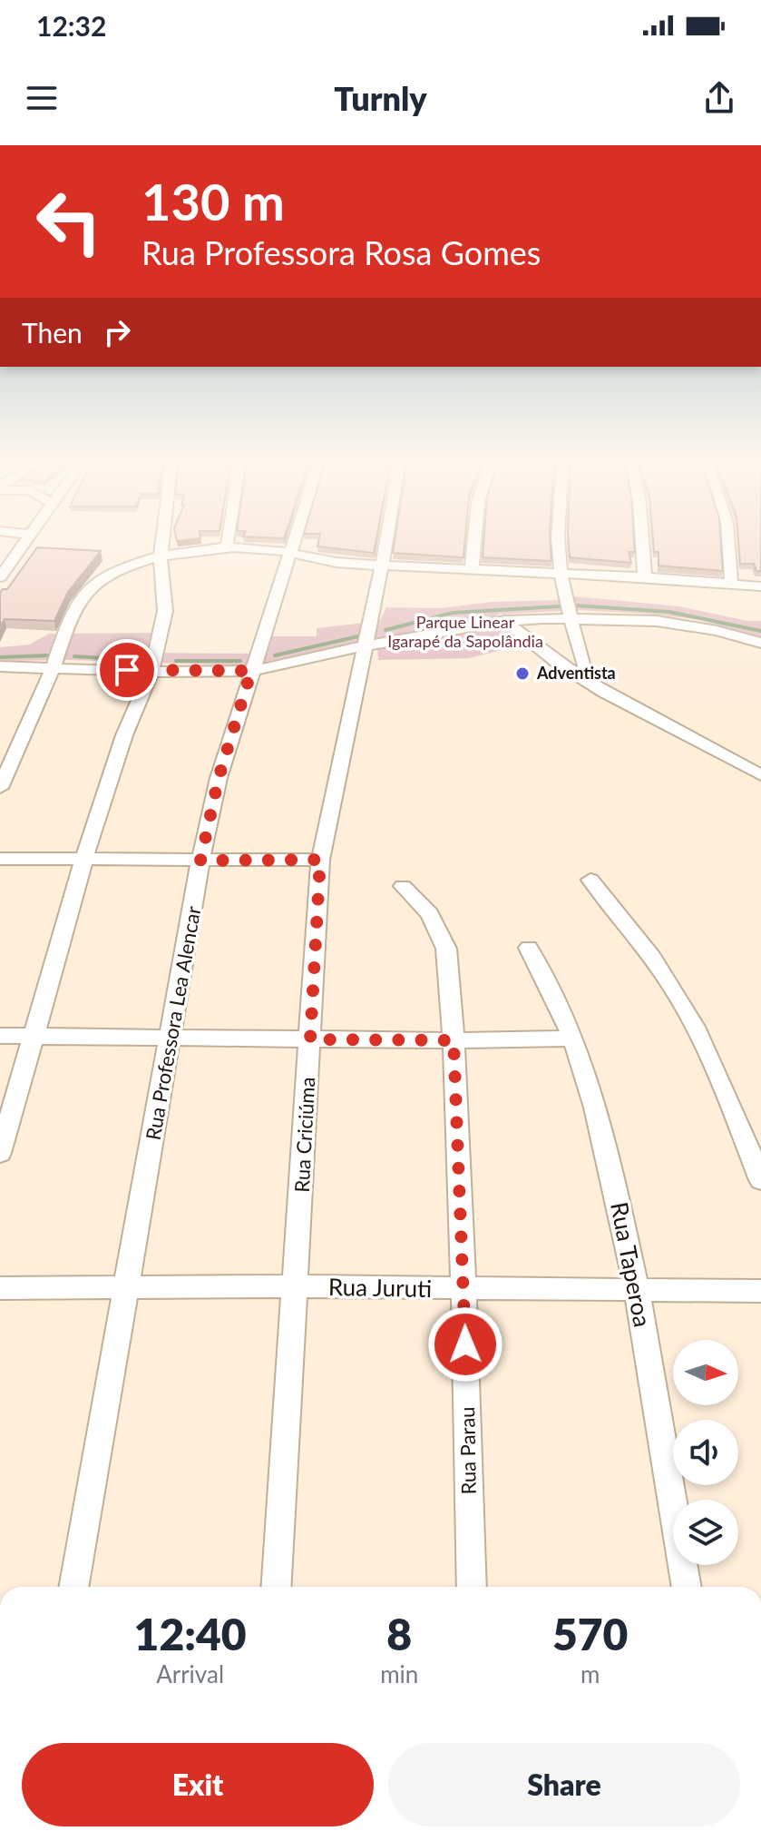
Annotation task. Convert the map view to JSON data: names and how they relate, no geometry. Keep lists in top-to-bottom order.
{
  "streets": {
    "street": [
      "Rua Professora Lea Alencar",
      "Rua Criciúma",
      "Rua Taperoa",
      "Rua Juruti",
      "Rua Parau"
    ]
  },
  "crossings": [
    ["Rua Professora Lea Alencar", "Rua Juruti"],
    ["Rua Criciúma", "Rua Juruti"],
    ["Rua Taperoa", "Rua Juruti"],
    ["Rua Juruti", "Rua Parau"]
  ],
  "parks": ["Parque Linear Igarapé da Sapolândia"],
  "places": ["Adventista"],
  "north": "right",
  "page": {
    "status": "12:32",
    "header": "Turnly",
    "turn": ["130 m", "Rua Professora Rosa Gomes"],
    "then": "Then",
    "eta": [
      "12:40",
      "Arrival",
      "8",
      "min",
      "570",
      "m"
    ],
    "buttons": ["Exit", "Share"]
  }
}
